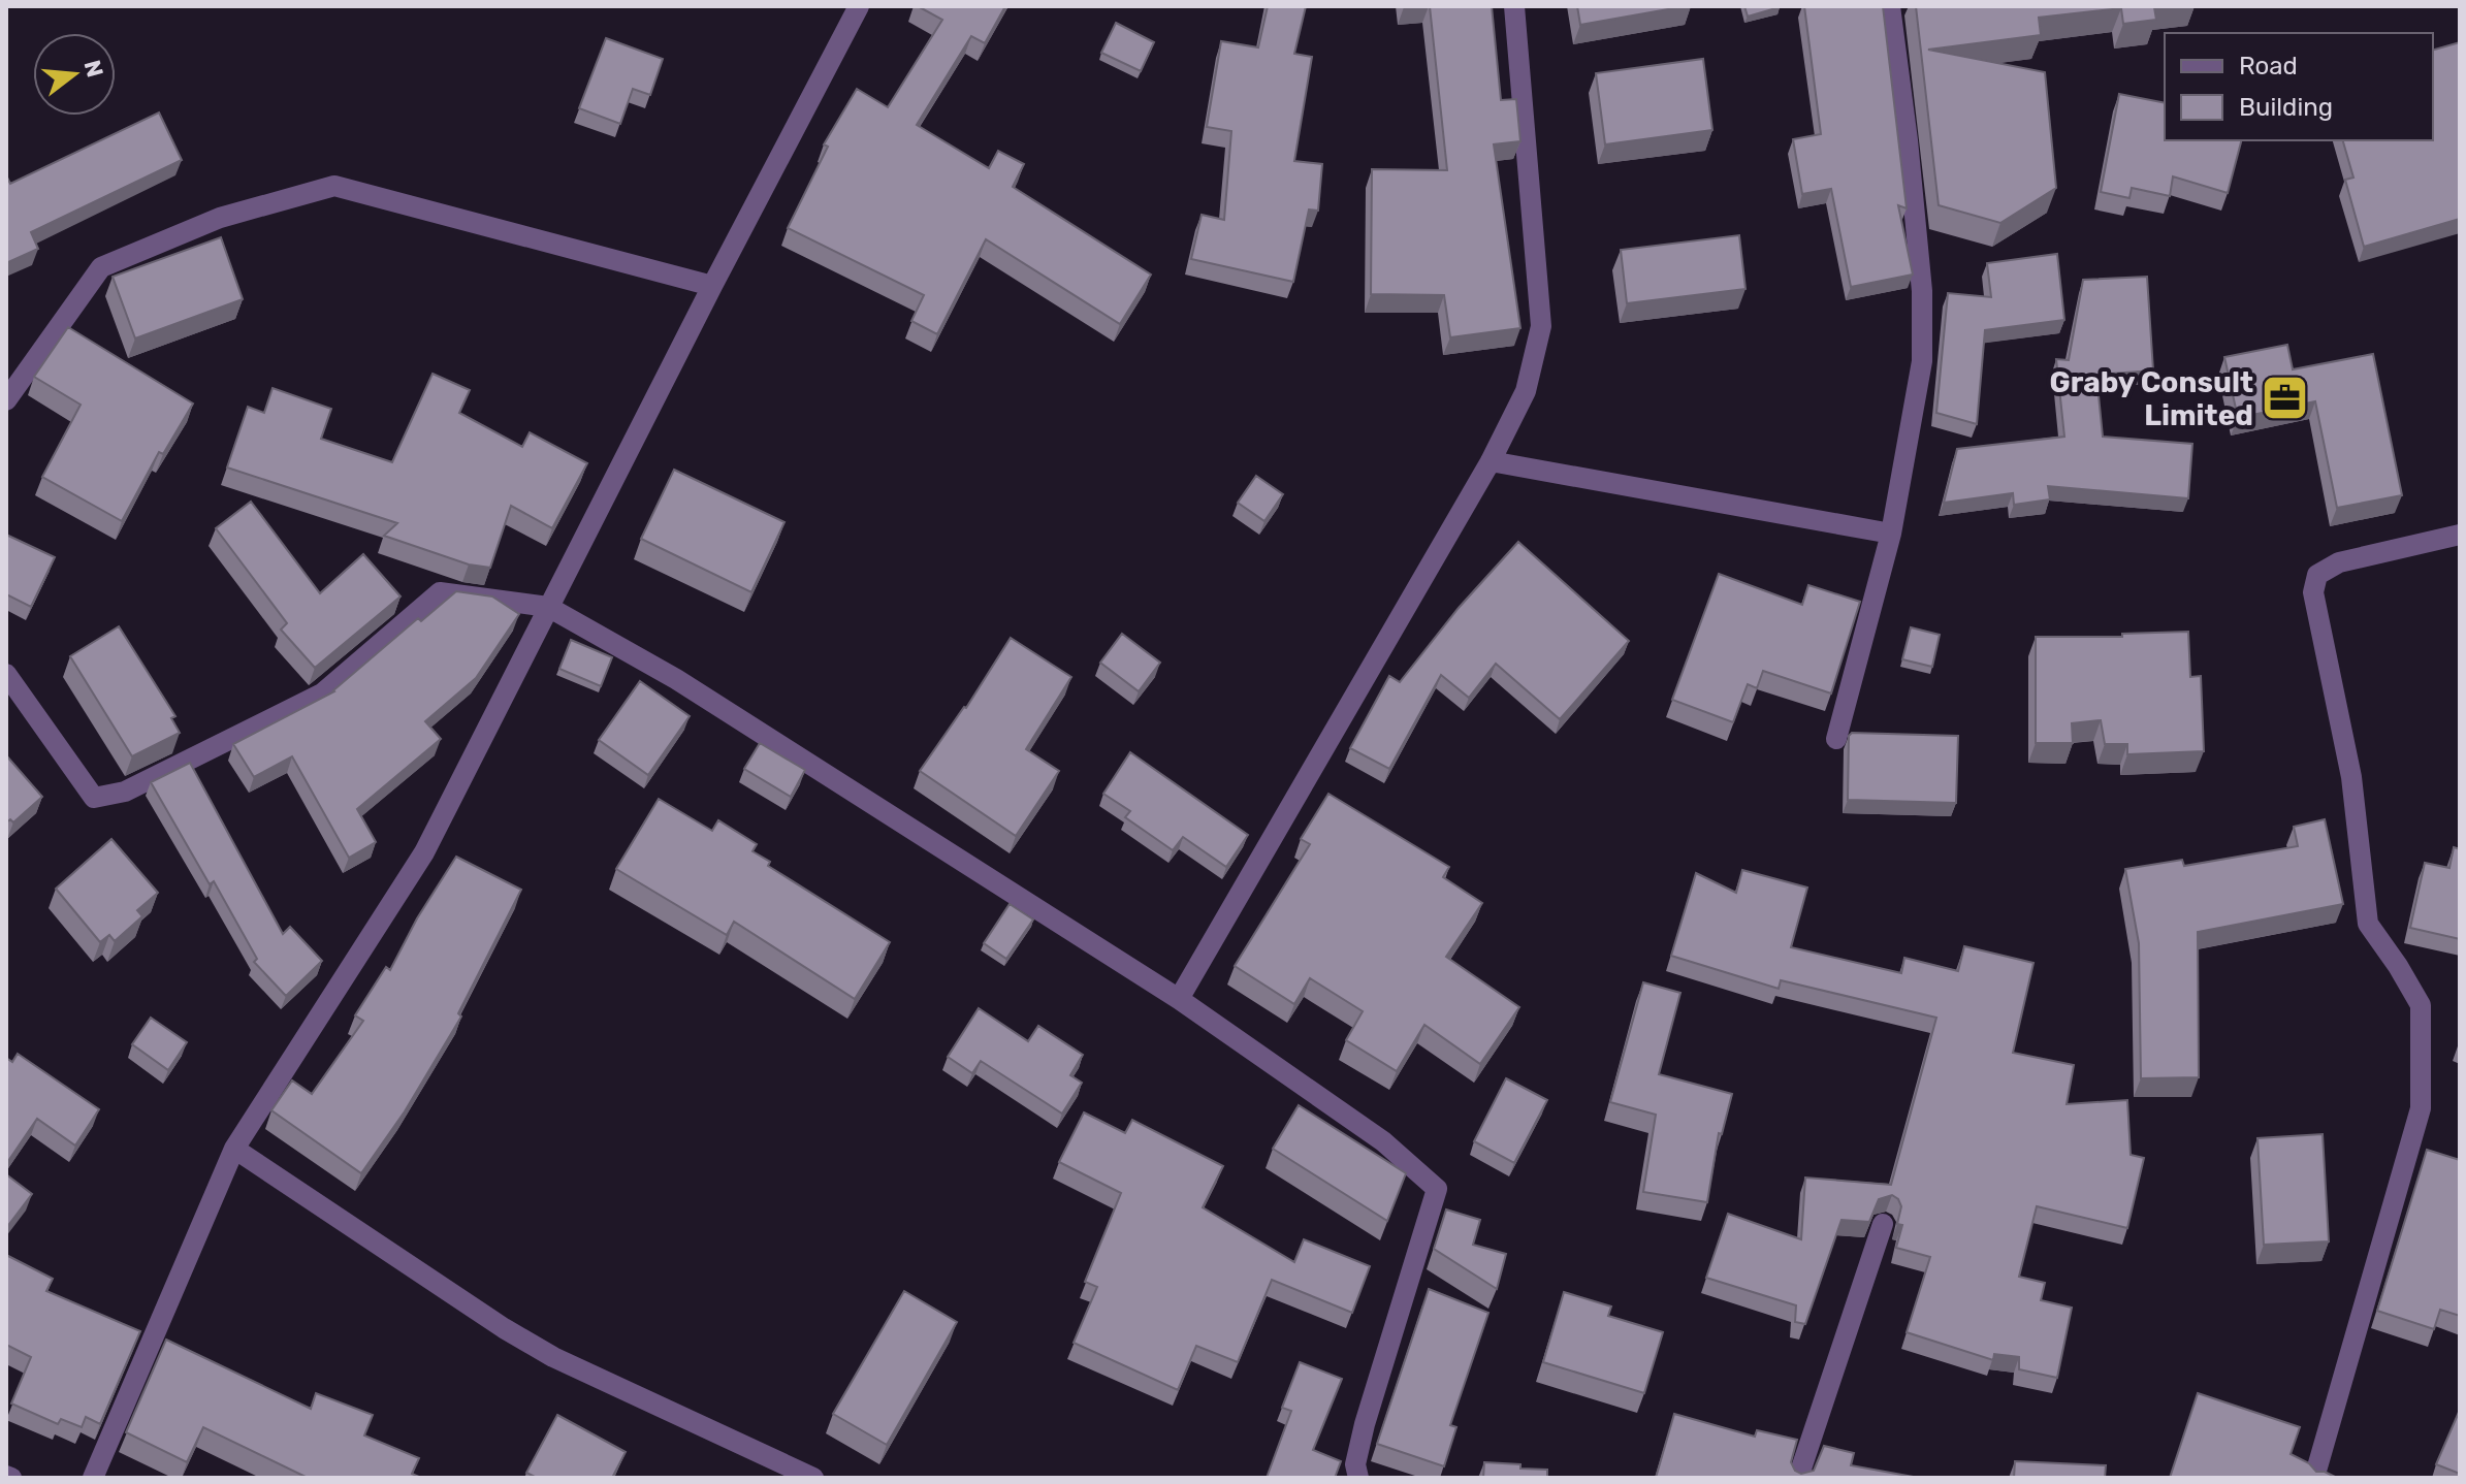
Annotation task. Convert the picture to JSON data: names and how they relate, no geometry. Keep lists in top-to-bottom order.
{
  "places": {
    "office": ["Graby Consult Limited"]
  },
  "legend": ["Road", "Building"],
  "north": "right"
}
